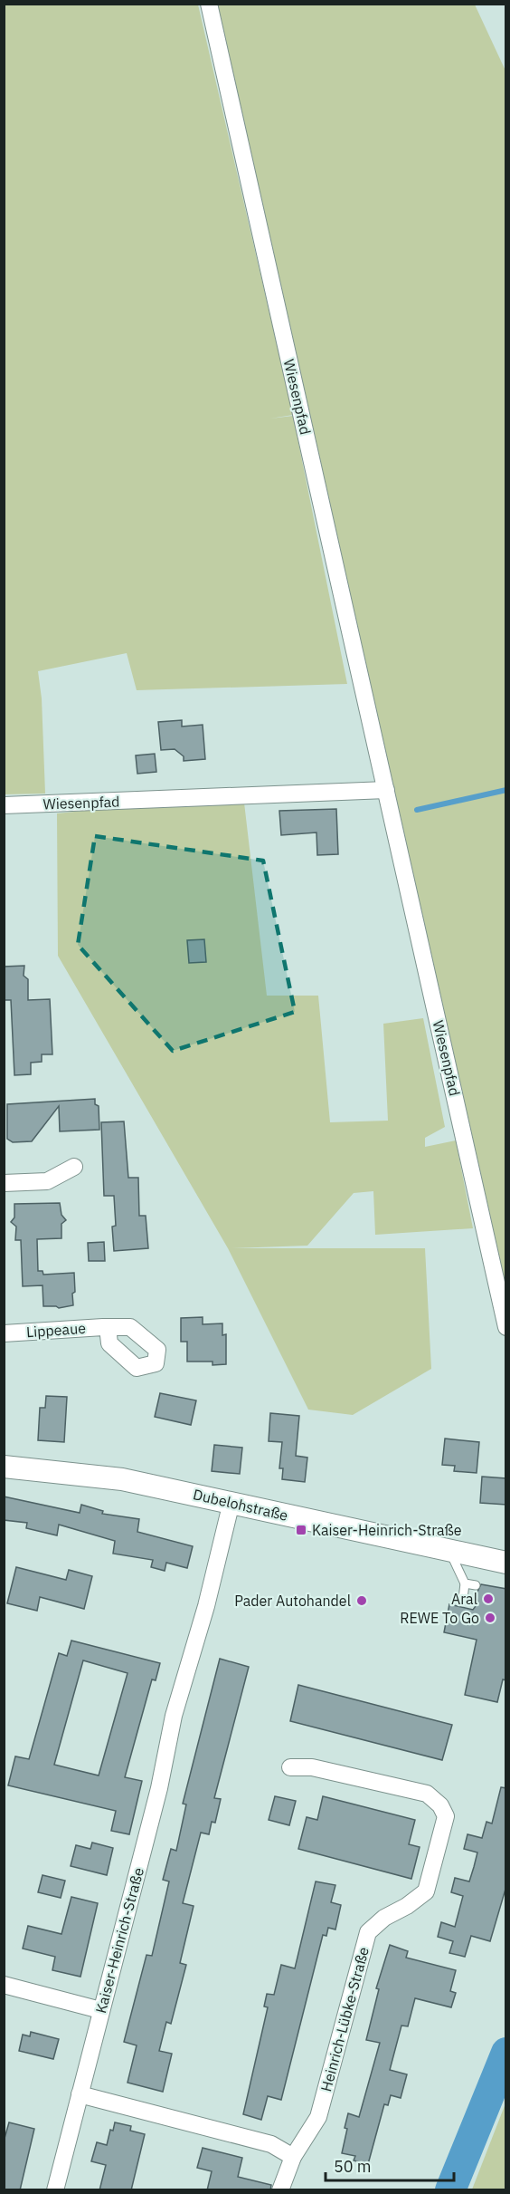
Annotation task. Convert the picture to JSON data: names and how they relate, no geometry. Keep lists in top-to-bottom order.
{
  "streets": {
    "main road": ["Dubelohstraße"],
    "street": [
      "Wiesenpfad",
      "Lippeaue",
      "Kaiser-Heinrich-Straße",
      "Heinrich-Lübke-Straße"
    ]
  },
  "crossings": [
    ["Dubelohstraße", "Kaiser-Heinrich-Straße"]
  ],
  "places": {
    "transit": ["Kaiser-Heinrich-Straße"],
    "other": ["Aral", "Pader Autohandel", "REWE To Go"]
  },
  "scale_bar": "50 m"
}
